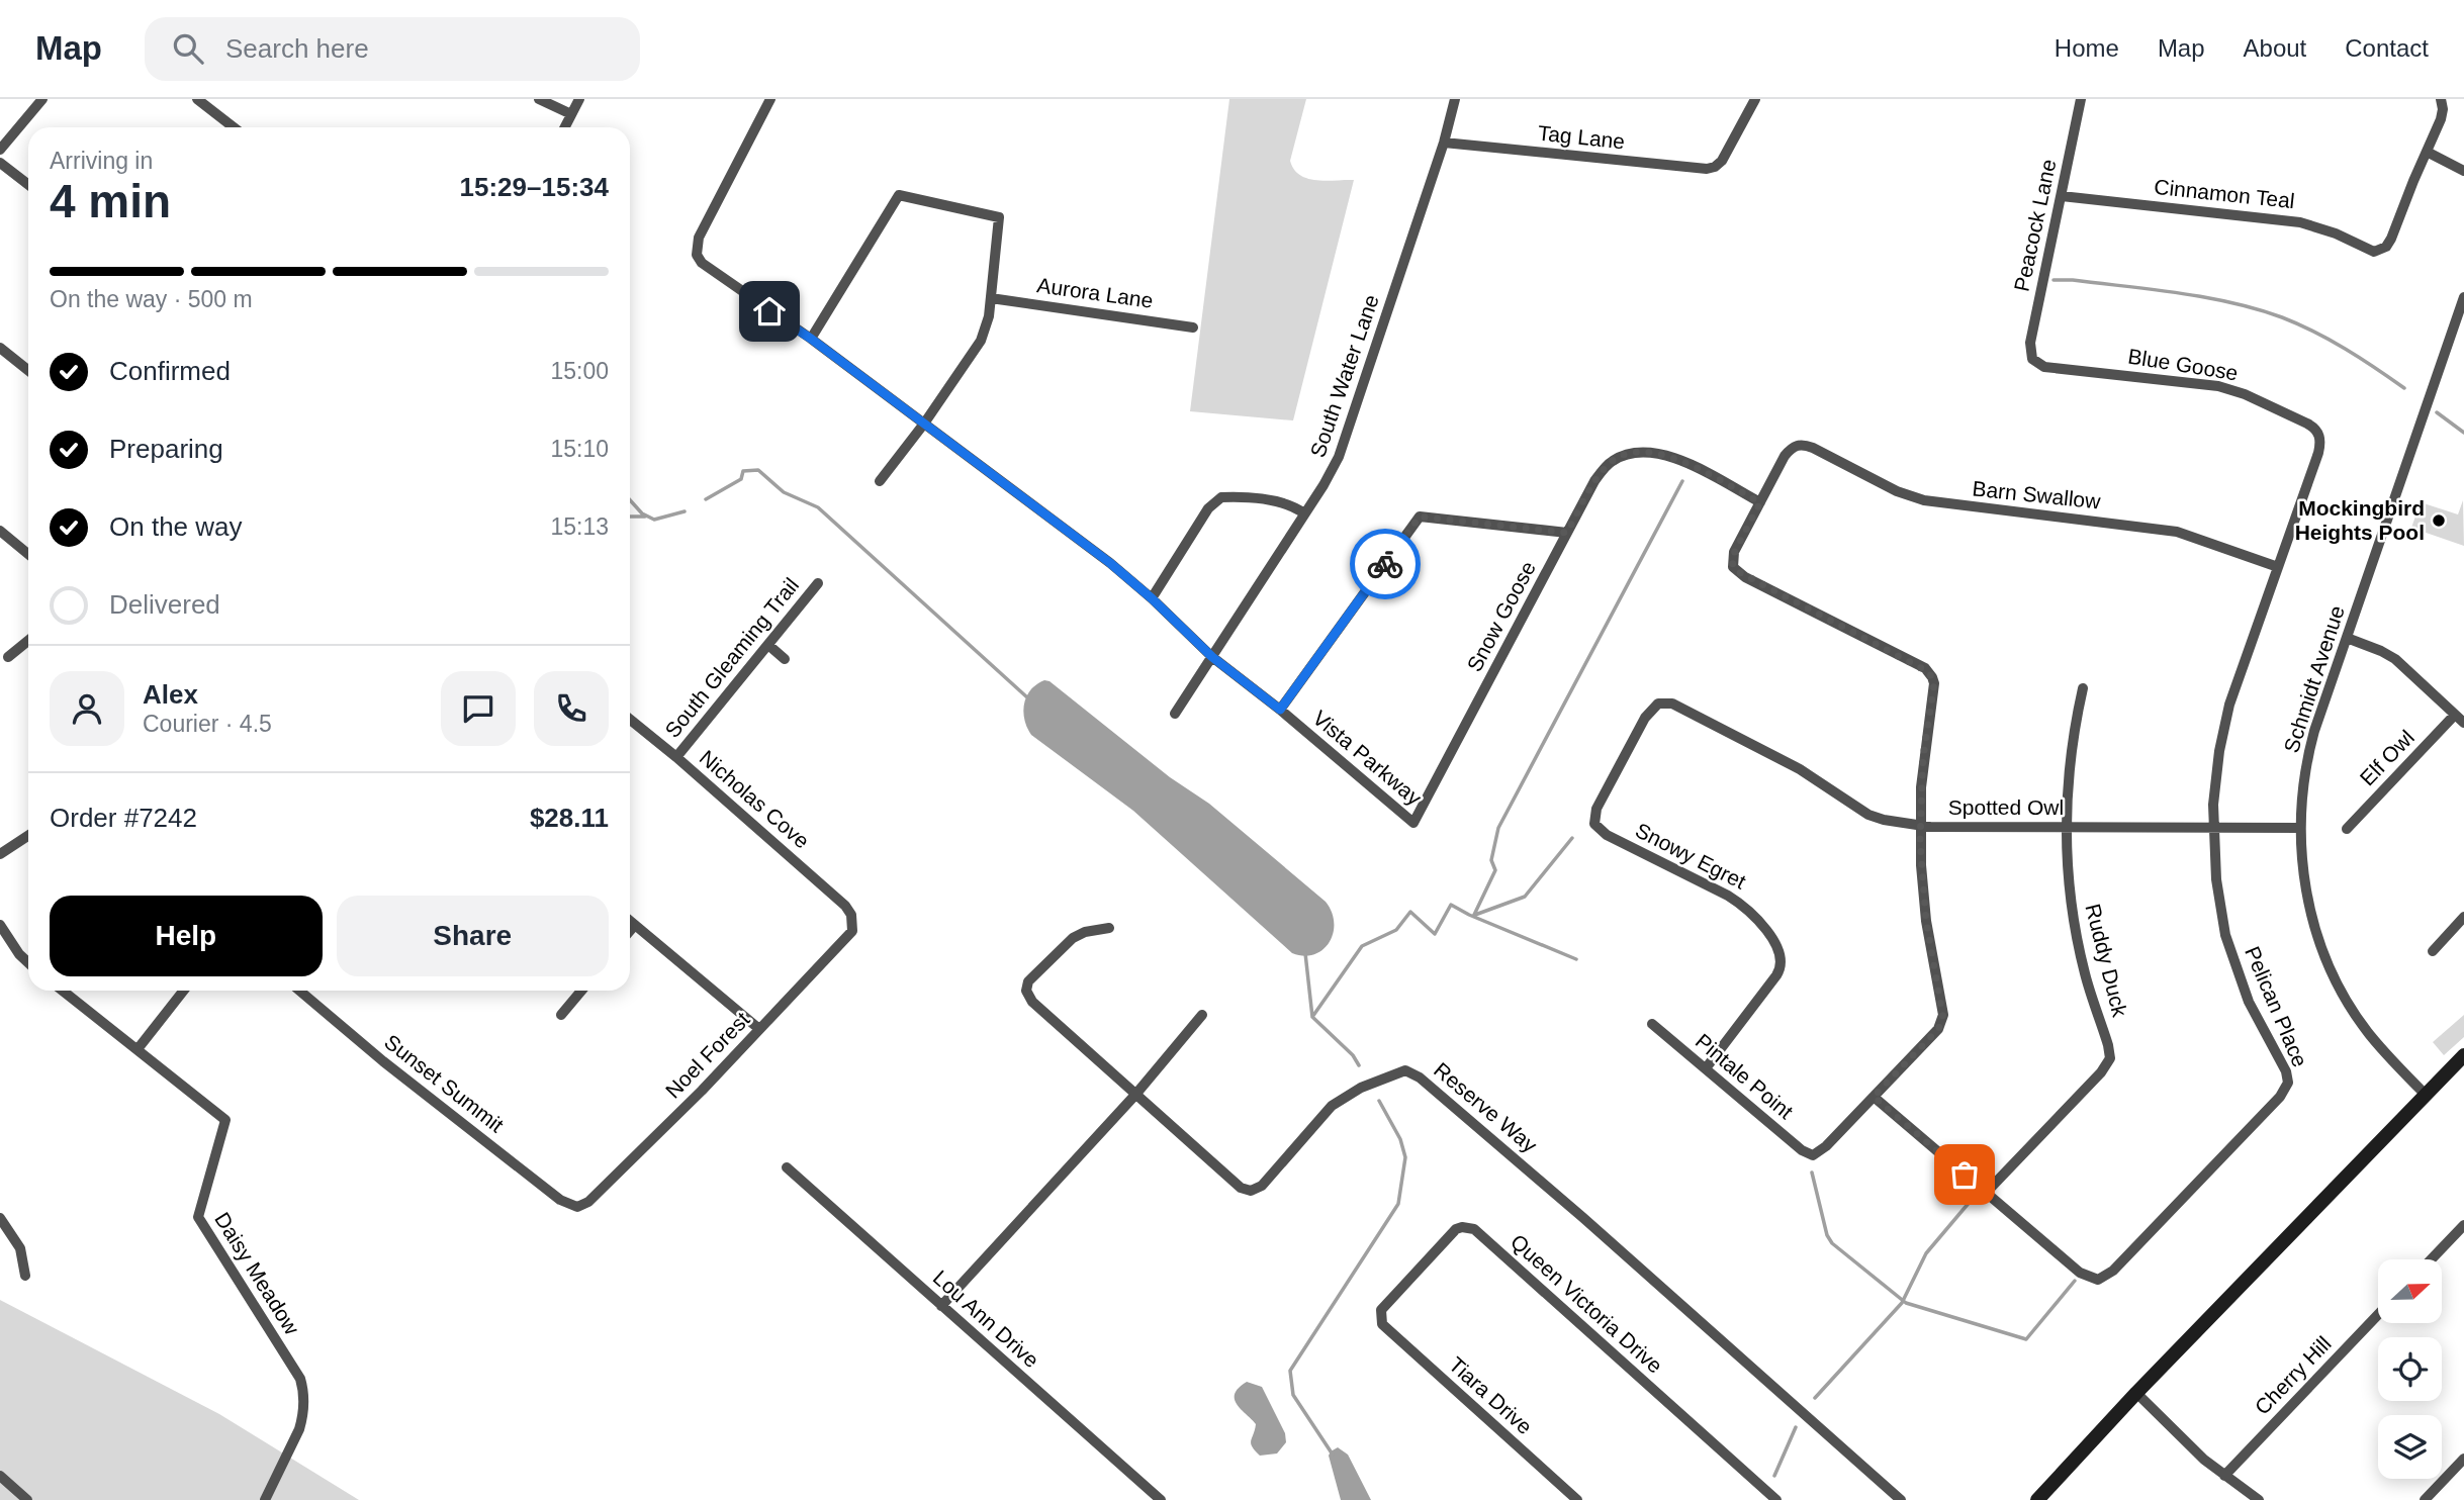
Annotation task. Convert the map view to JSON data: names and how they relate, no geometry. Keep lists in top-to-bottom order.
{
  "streets": {
    "street": [
      "Tag Lane",
      "Cinnamon Teal",
      "Peacock Lane",
      "Aurora Lane",
      "Blue Goose",
      "South Water Lane",
      "Barn Swallow",
      "Snow Goose",
      "South Gleaming Trail",
      "Schmidt Avenue",
      "Vista Parkway",
      "Elf Owl",
      "Nicholas Cove",
      "Spotted Owl",
      "Snowy Egret",
      "Ruddy Duck",
      "Pelican Place",
      "Noel Forest",
      "Pintale Point",
      "Sunset Summit",
      "Reserve Way",
      "Daisy Meadow",
      "Queen Victoria Drive",
      "Lou Ann Drive",
      "Cherry Hill",
      "Tiara Drive"
    ]
  },
  "crossings": [
    ["Tag Lane", "South Water Lane"],
    ["Cinnamon Teal", "Peacock Lane"],
    ["Peacock Lane", "Blue Goose"],
    ["Blue Goose", "Pelican Place"],
    ["South Water Lane", "Vista Parkway"],
    ["Barn Swallow", "Snow Goose"],
    ["Barn Swallow", "Pelican Place"],
    ["Snow Goose", "Vista Parkway"],
    ["South Gleaming Trail", "Nicholas Cove"],
    ["Schmidt Avenue", "Spotted Owl"],
    ["Nicholas Cove", "Noel Forest"],
    ["Spotted Owl", "Snowy Egret"],
    ["Spotted Owl", "Ruddy Duck"],
    ["Spotted Owl", "Pelican Place"],
    ["Snowy Egret", "Pintale Point"],
    ["Ruddy Duck", "Pelican Place"],
    ["Noel Forest", "Sunset Summit"],
    ["Queen Victoria Drive", "Tiara Drive"]
  ],
  "places": ["Mockingbird Heights Pool"],
  "north": "right",
  "page": {
    "header": "Map",
    "search": "Search here",
    "nav": [
      "Home",
      "Map",
      "About",
      "Contact"
    ],
    "heading": ["4 min", "Arriving in", "15:29–15:34"],
    "panel": [
      "Alex",
      "Courier · 4.5",
      "Order #7242",
      "$28.11"
    ],
    "bar": "On the way · 500 m",
    "list": [
      ["Confirmed", "15:00"],
      ["Preparing", "15:10"],
      ["On the way", "15:13"],
      "Delivered"
    ],
    "buttons": ["Help", "Share"]
  }
}
